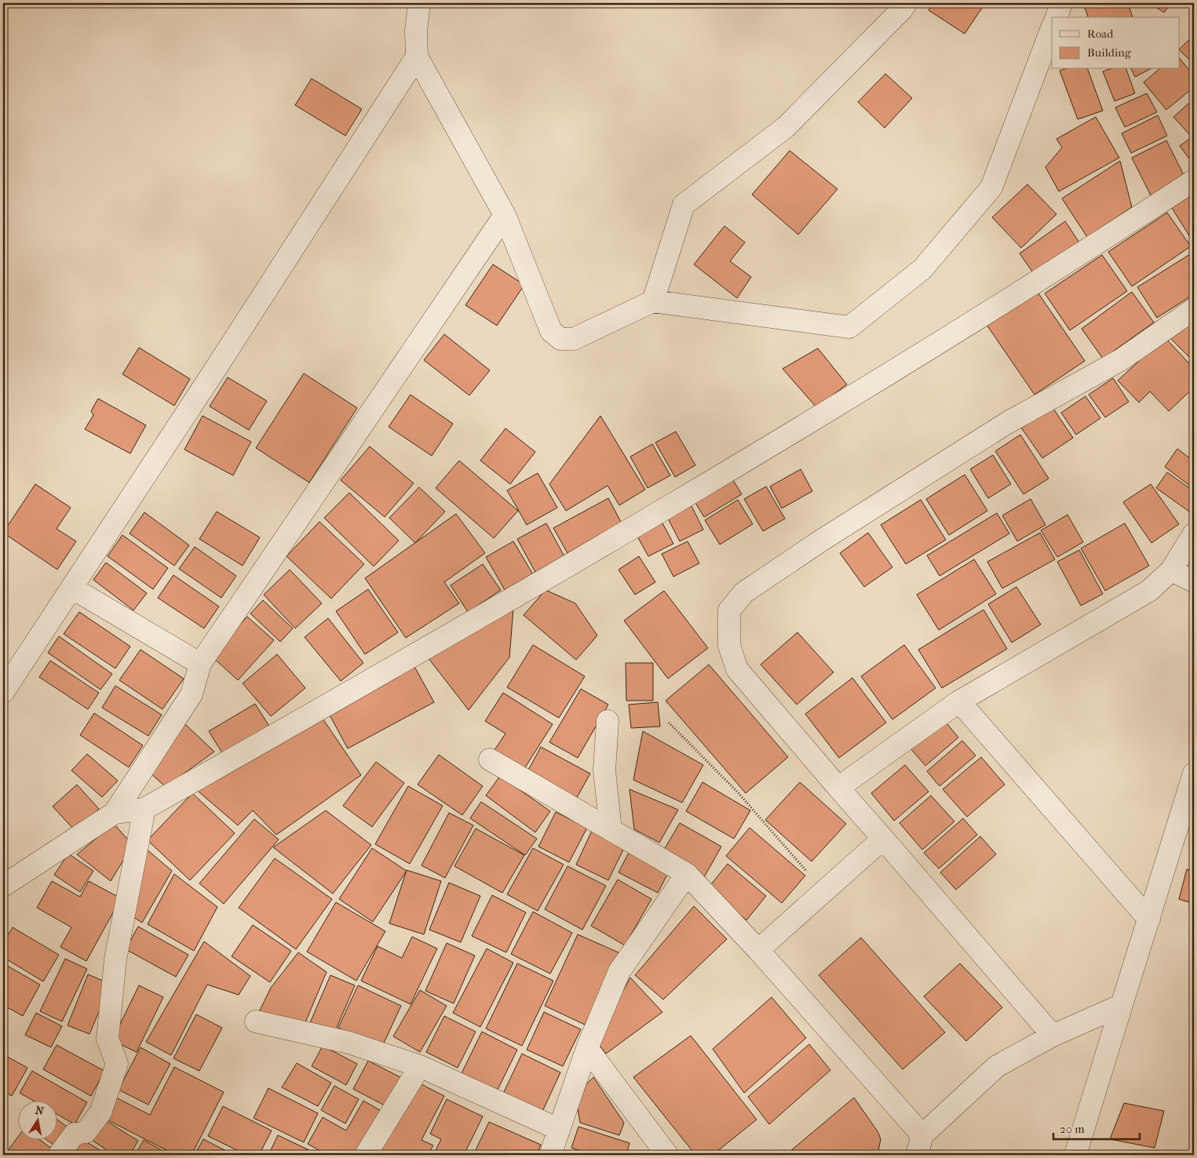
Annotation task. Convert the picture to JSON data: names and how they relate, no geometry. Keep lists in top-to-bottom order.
{
  "legend": ["Road", "Building"],
  "scale_bar": "20 m",
  "north": "top"
}
